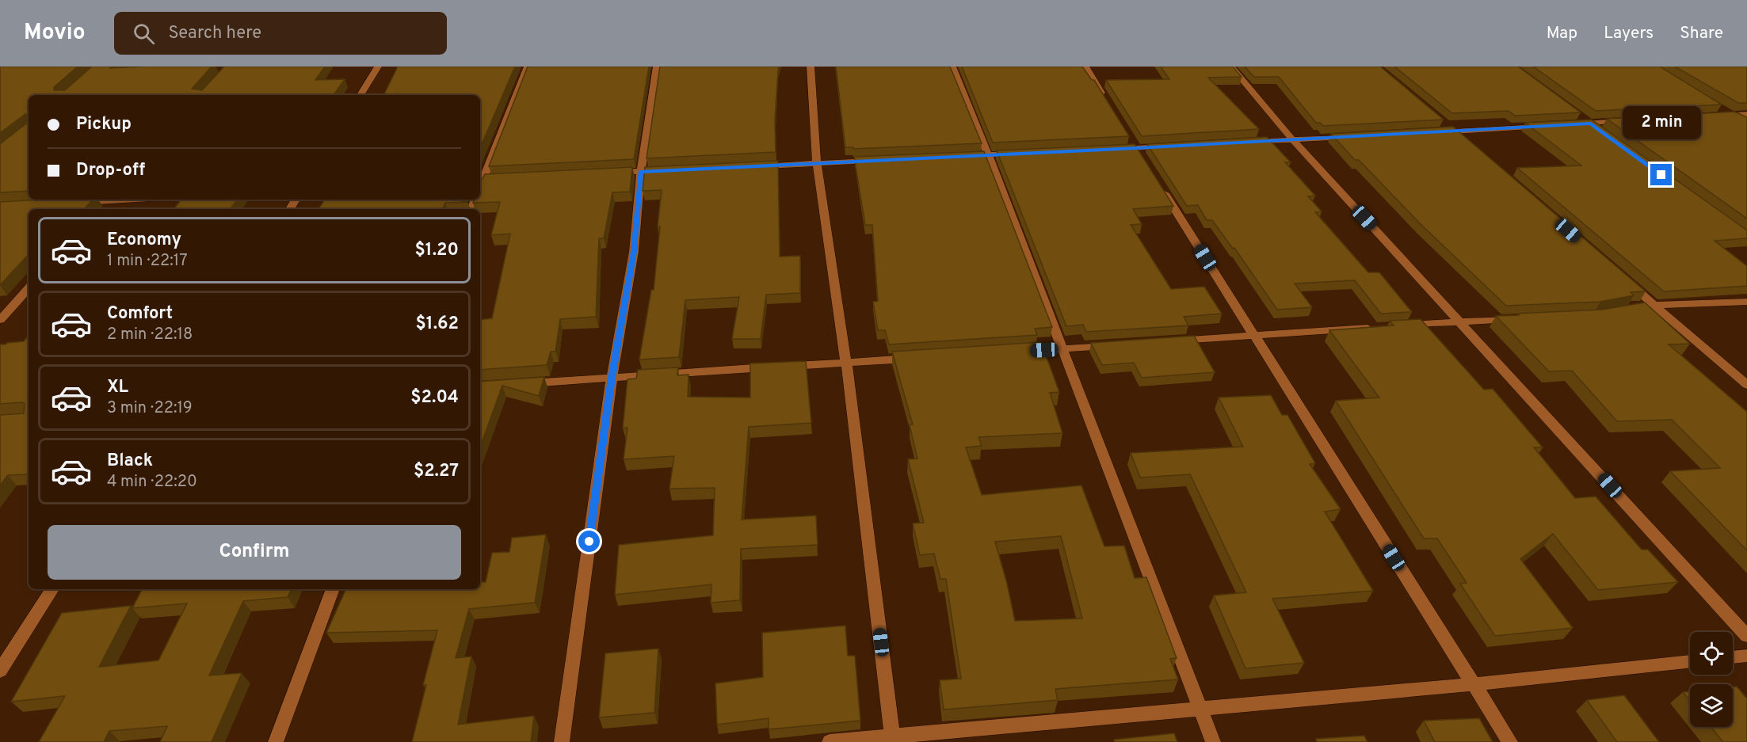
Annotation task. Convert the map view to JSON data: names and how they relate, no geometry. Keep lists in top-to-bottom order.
{
  "page": {
    "header": "Movio",
    "search": "Search here",
    "nav": ["Map", "Layers", "Share"],
    "banner": ["Pickup", "Drop-off"],
    "bubble": "2 min",
    "list": [
      {
        "name": "Economy",
        "note": "1 min · 22:17",
        "value": "$1.20"
      },
      {
        "name": "Comfort",
        "note": "2 min · 22:18",
        "value": "$1.62"
      },
      {
        "name": "XL",
        "note": "3 min · 22:19",
        "value": "$2.04"
      },
      {
        "name": "Black",
        "note": "4 min · 22:20",
        "value": "$2.27"
      }
    ],
    "buttons": "Confirm"
  }
}
